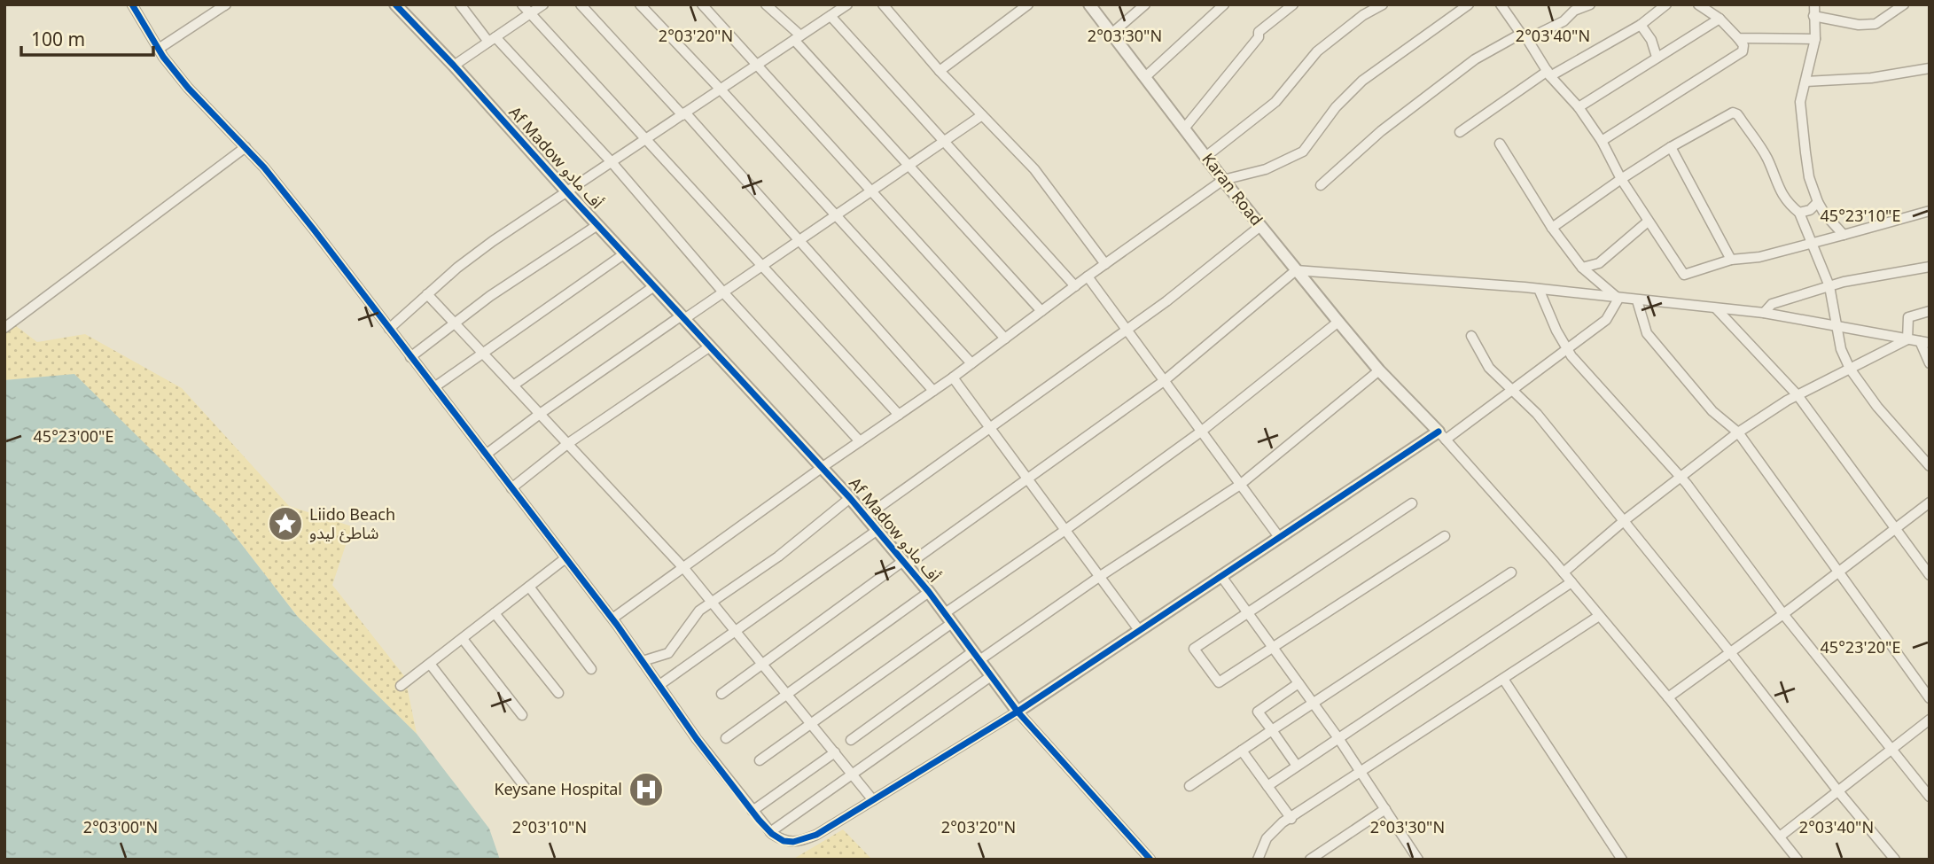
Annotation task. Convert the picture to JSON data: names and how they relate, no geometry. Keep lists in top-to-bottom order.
{
  "streets": {
    "street": ["Af Madow أف مادو", "Karan Road"]
  },
  "places": {
    "place": ["Liido Beach شاطئ ليدو"],
    "hospital": ["Keysane Hospital"]
  },
  "scale_bar": "100 m",
  "coordinates": [
    "2°03'20\"N",
    "2°03'30\"N",
    "2°03'40\"N",
    "45°23'10\"E",
    "45°23'00\"E",
    "45°23'20\"E",
    "2°03'00\"N",
    "2°03'10\"N"
  ]
}
